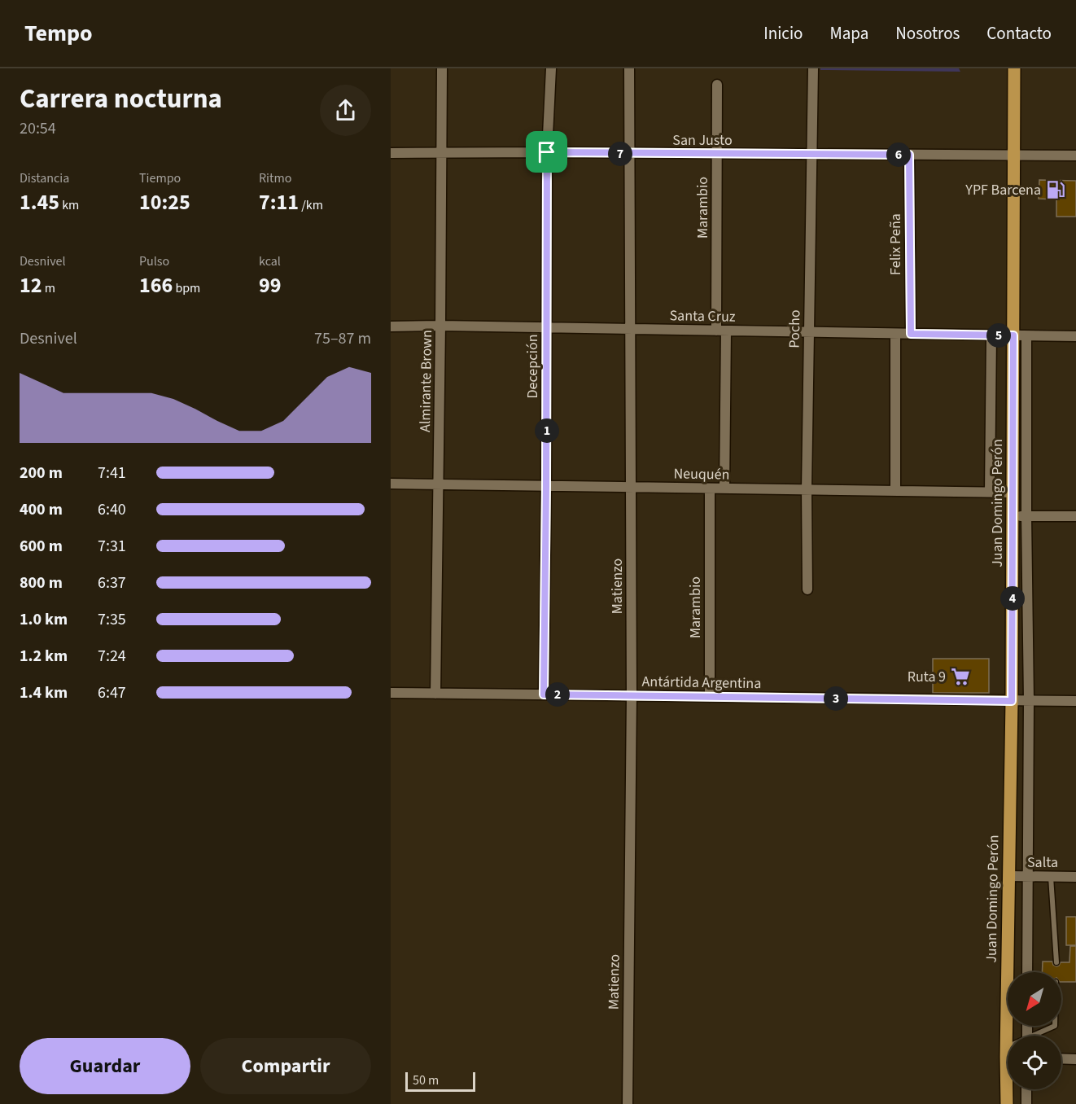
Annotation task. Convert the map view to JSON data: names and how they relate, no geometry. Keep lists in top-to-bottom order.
{
  "streets": {
    "main road": ["Juan Domingo Perón"],
    "street": [
      "San Justo",
      "Marambio",
      "Felix Peña",
      "Santa Cruz",
      "Pocho",
      "Decepción",
      "Almirante Brown",
      "Neuquén",
      "Matienzo",
      "Antártida Argentina",
      "Salta"
    ]
  },
  "crossings": [
    ["San Justo", "Marambio"],
    ["San Justo", "Felix Peña"],
    ["San Justo", "Pocho"],
    ["San Justo", "Decepción"],
    ["San Justo", "Almirante Brown"],
    ["San Justo", "Juan Domingo Perón"],
    ["San Justo", "Matienzo"],
    ["Marambio", "Santa Cruz"],
    ["Marambio", "Neuquén"],
    ["Marambio", "Antártida Argentina"],
    ["Felix Peña", "Santa Cruz"],
    ["Santa Cruz", "Pocho"],
    ["Santa Cruz", "Decepción"],
    ["Santa Cruz", "Almirante Brown"],
    ["Santa Cruz", "Juan Domingo Perón"],
    ["Santa Cruz", "Matienzo"],
    ["Pocho", "Neuquén"],
    ["Decepción", "Neuquén"],
    ["Decepción", "Antártida Argentina"],
    ["Almirante Brown", "Neuquén"],
    ["Almirante Brown", "Antártida Argentina"],
    ["Neuquén", "Juan Domingo Perón"],
    ["Neuquén", "Matienzo"],
    ["Juan Domingo Perón", "Antártida Argentina"],
    ["Juan Domingo Perón", "Salta"],
    ["Matienzo", "Antártida Argentina"]
  ],
  "places": {
    "fuel station": ["YPF Barcena"],
    "supermarket": ["Ruta 9"]
  },
  "scale_bar": "50 m",
  "north": "bottom left",
  "page": {
    "header": "Tempo",
    "nav": [
      "Inicio",
      "Mapa",
      "Nosotros",
      "Contacto"
    ],
    "heading": ["Carrera nocturna", "20:54"],
    "pins": [
      "7",
      "6",
      "5",
      "1",
      "4",
      "2",
      "3"
    ],
    "stats": [
      ["Distancia", "1.45 km"],
      ["Tiempo", "10:25"],
      ["Ritmo", "7:11 /km"],
      ["Desnivel", "12 m"],
      ["Pulso", "166 bpm"],
      ["kcal", "99"]
    ],
    "chart": ["Desnivel", "75–87 m"],
    "list": [
      {
        "name": "200 m",
        "note": "7:41"
      },
      {
        "name": "400 m",
        "note": "6:40"
      },
      {
        "name": "600 m",
        "note": "7:31"
      },
      {
        "name": "800 m",
        "note": "6:37"
      },
      {
        "name": "1.0 km",
        "note": "7:35"
      },
      {
        "name": "1.2 km",
        "note": "7:24"
      },
      {
        "name": "1.4 km",
        "note": "6:47"
      }
    ],
    "buttons": ["Guardar", "Compartir"],
    "scale": "50 m"
  }
}
